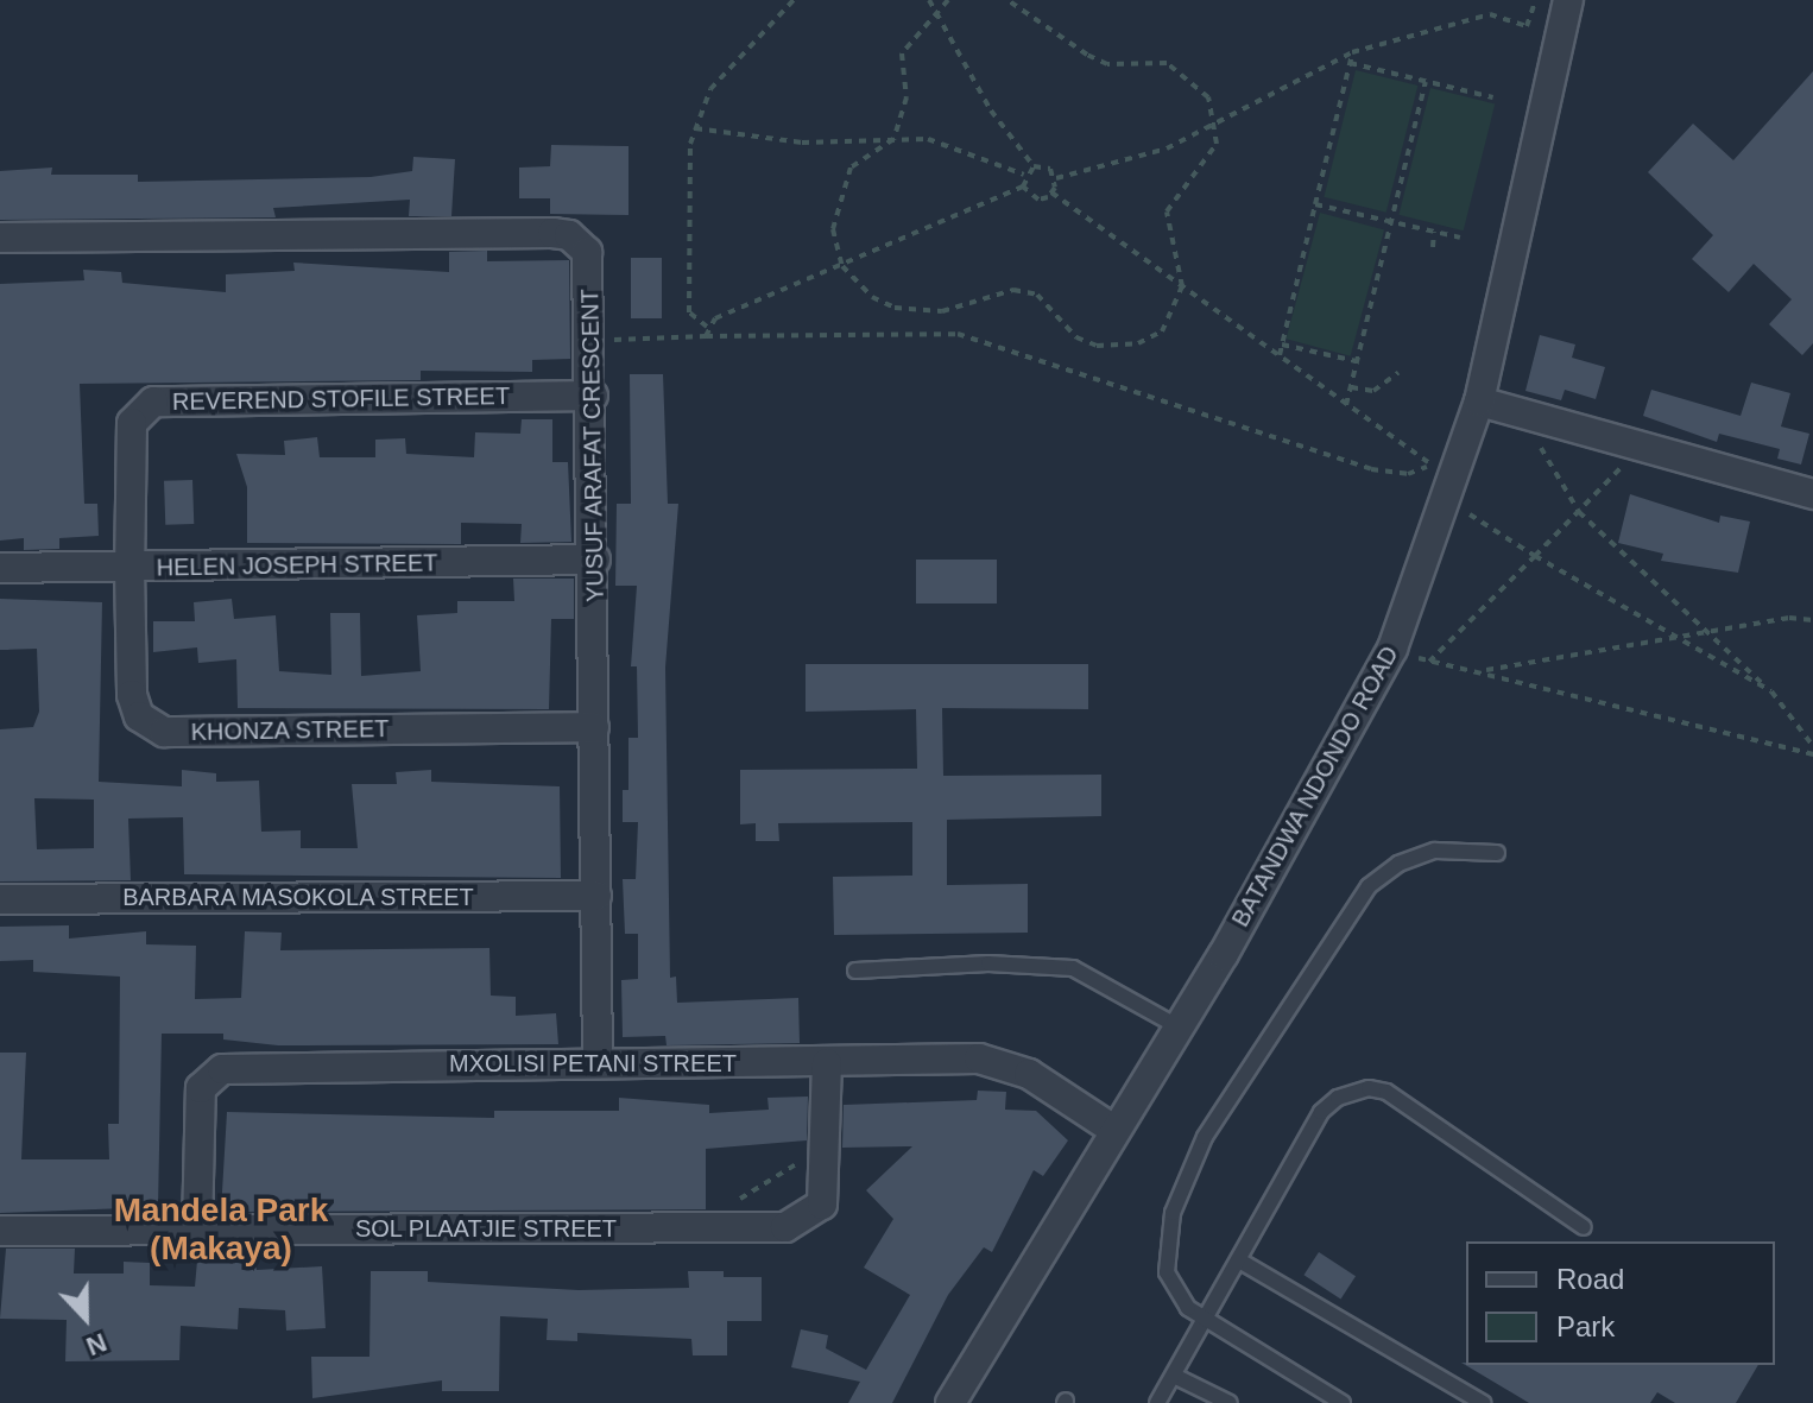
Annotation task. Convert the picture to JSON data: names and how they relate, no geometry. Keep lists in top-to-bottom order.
{
  "streets": {
    "street": [
      "REVEREND STOFILE STREET",
      "YUSUF ARAFAT CRESCENT",
      "HELEN JOSEPH STREET",
      "KHONZA STREET",
      "BATANDWA NDONDO ROAD",
      "BARBARA MASOKOLA STREET",
      "MXOLISI PETANI STREET",
      "SOL PLAATJIE STREET"
    ]
  },
  "crossings": [
    ["REVEREND STOFILE STREET", "YUSUF ARAFAT CRESCENT"],
    ["REVEREND STOFILE STREET", "HELEN JOSEPH STREET"],
    ["REVEREND STOFILE STREET", "KHONZA STREET"],
    ["YUSUF ARAFAT CRESCENT", "HELEN JOSEPH STREET"],
    ["YUSUF ARAFAT CRESCENT", "KHONZA STREET"],
    ["YUSUF ARAFAT CRESCENT", "BARBARA MASOKOLA STREET"],
    ["YUSUF ARAFAT CRESCENT", "MXOLISI PETANI STREET"],
    ["HELEN JOSEPH STREET", "KHONZA STREET"],
    ["BATANDWA NDONDO ROAD", "MXOLISI PETANI STREET"],
    ["MXOLISI PETANI STREET", "SOL PLAATJIE STREET"]
  ],
  "districts": ["Mandela Park (Makaya)"],
  "legend": ["Road", "Park"],
  "north": "bottom"
}
